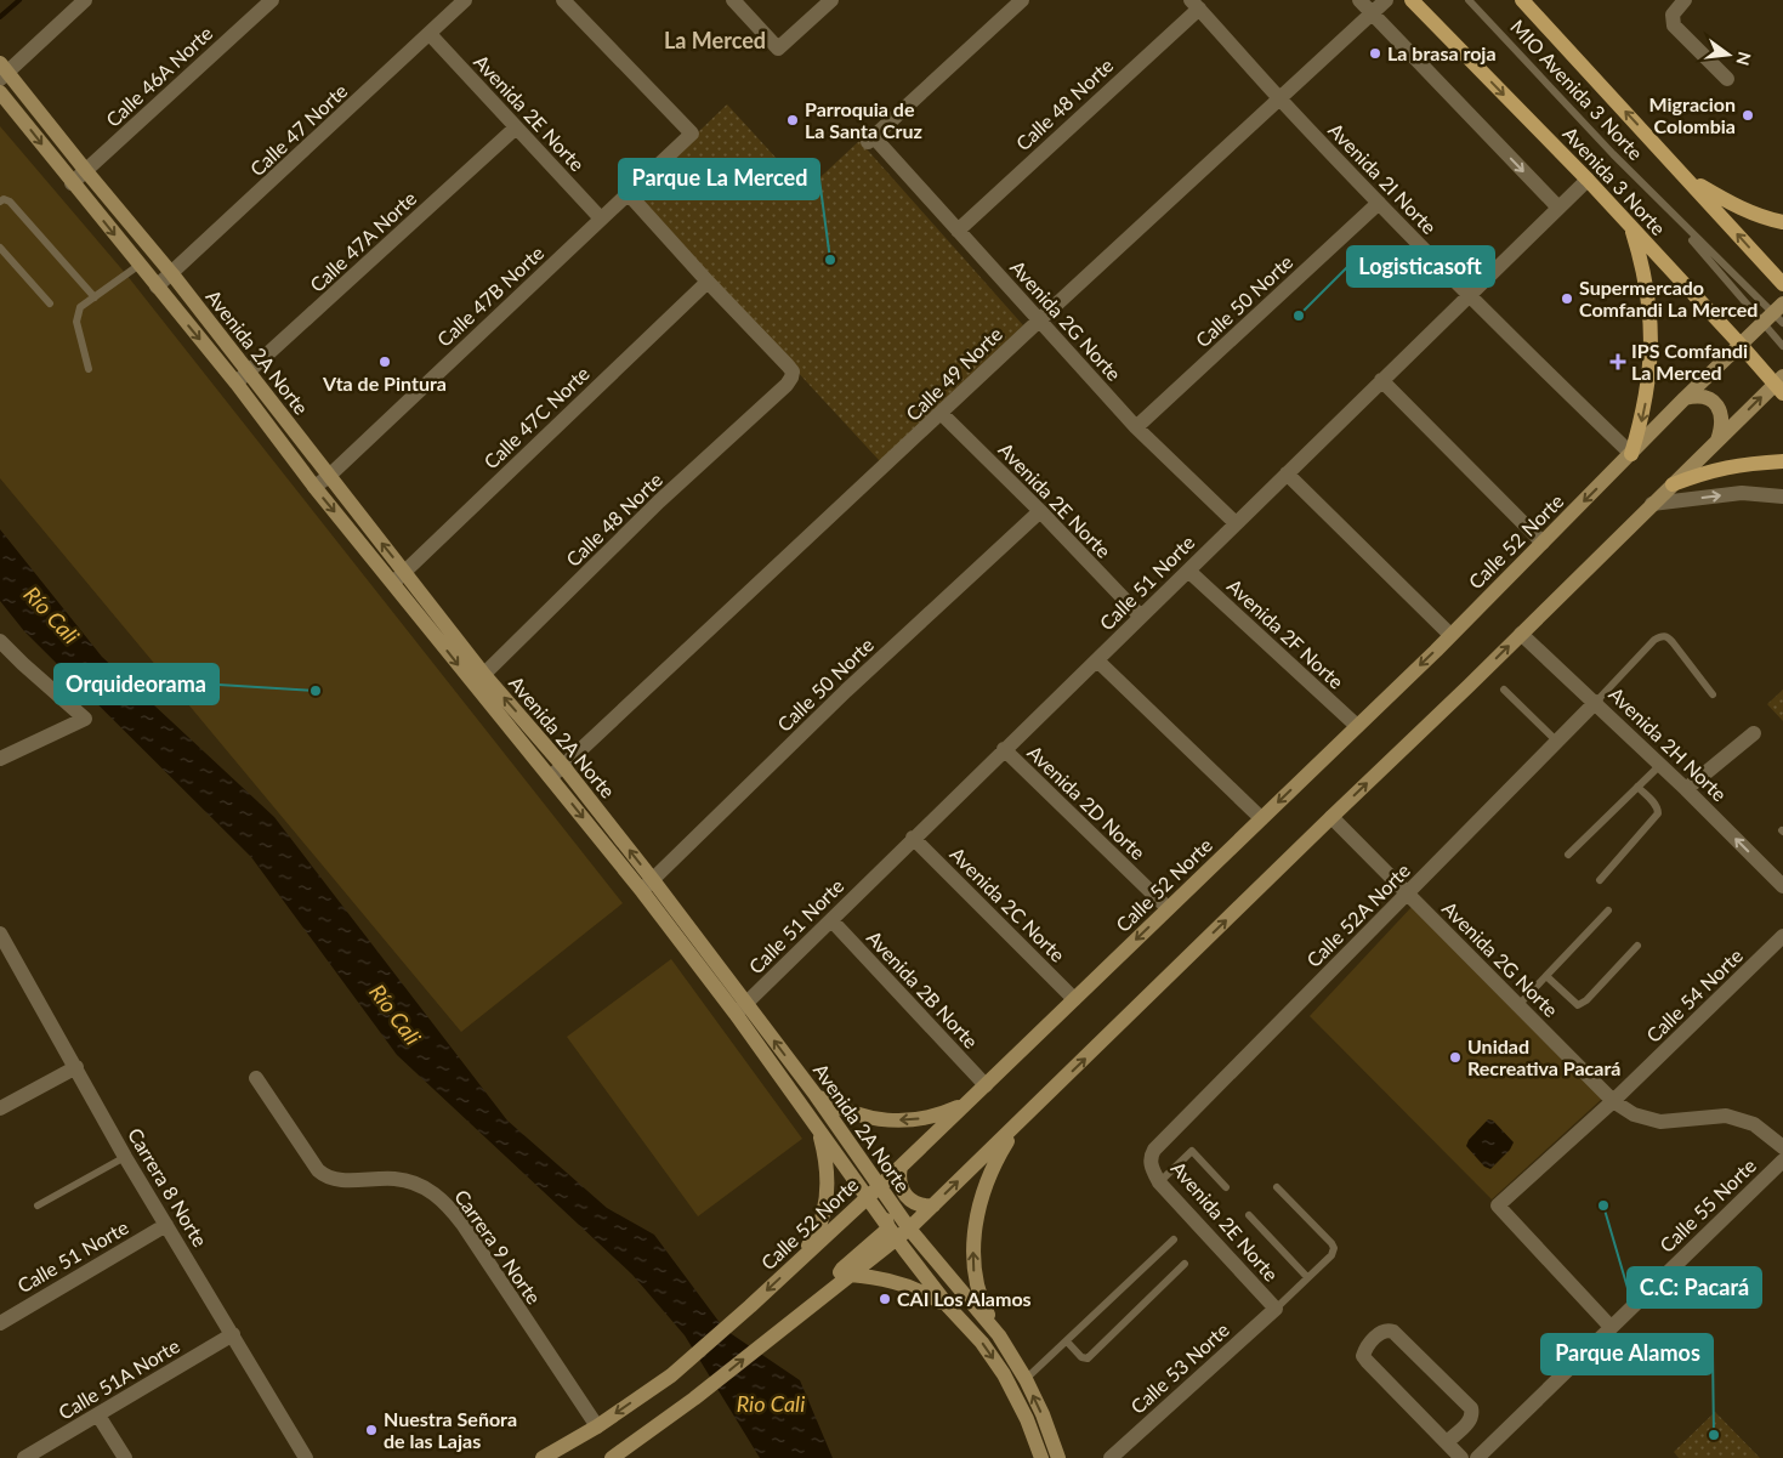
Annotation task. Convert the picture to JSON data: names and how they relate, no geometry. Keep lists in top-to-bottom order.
{
  "streets": {
    "main road": ["Avenida 3 Norte", "Avenida 2A Norte", "Calle 52 Norte"],
    "street": [
      "Calle 46A Norte",
      "Calle 48 Norte",
      "Avenida 2E Norte",
      "Calle 47 Norte",
      "Avenida 2I Norte",
      "Calle 47A Norte",
      "Calle 47B Norte",
      "Calle 50 Norte",
      "Avenida 2G Norte",
      "Calle 49 Norte",
      "Calle 47C Norte",
      "Calle 51 Norte",
      "Avenida 2F Norte",
      "Avenida 2H Norte",
      "Avenida 2D Norte",
      "Avenida 2C Norte",
      "Calle 52A Norte",
      "Avenida 2B Norte",
      "Calle 54 Norte",
      "Carrera 8 Norte",
      "Calle 55 Norte",
      "Carrera 9 Norte",
      "Calle 53 Norte",
      "Calle 51A Norte"
    ],
    "lane": ["MIO Avenida 3 Norte"]
  },
  "crossings": [
    ["Calle 46A Norte", "Avenida 2A Norte"],
    ["MIO Avenida 3 Norte", "Calle 52 Norte"],
    ["Calle 48 Norte", "Avenida 2I Norte"],
    ["Calle 48 Norte", "Avenida 2G Norte"],
    ["Calle 48 Norte", "Avenida 2A Norte"],
    ["Calle 48 Norte", "Calle 47C Norte"],
    ["Avenida 2E Norte", "Calle 47 Norte"],
    ["Avenida 2E Norte", "Calle 47A Norte"],
    ["Avenida 2E Norte", "Calle 47B Norte"],
    ["Avenida 2E Norte", "Calle 50 Norte"],
    ["Avenida 2E Norte", "Calle 49 Norte"],
    ["Avenida 2E Norte", "Calle 51 Norte"],
    ["Avenida 2E Norte", "Calle 52A Norte"],
    ["Avenida 2E Norte", "Calle 53 Norte"],
    ["Calle 47 Norte", "Avenida 2A Norte"],
    ["Avenida 2I Norte", "Calle 50 Norte"],
    ["Avenida 2I Norte", "Calle 49 Norte"],
    ["Avenida 2I Norte", "Calle 52 Norte"],
    ["Avenida 2I Norte", "Calle 51 Norte"],
    ["Avenida 3 Norte", "Calle 52 Norte"],
    ["Avenida 3 Norte", "Calle 51 Norte"],
    ["Calle 47A Norte", "Avenida 2A Norte"],
    ["Calle 47B Norte", "Avenida 2A Norte"],
    ["Calle 50 Norte", "Avenida 2G Norte"],
    ["Calle 50 Norte", "Avenida 2A Norte"],
    ["Avenida 2G Norte", "Calle 49 Norte"],
    ["Avenida 2G Norte", "Calle 51 Norte"],
    ["Avenida 2G Norte", "Calle 52A Norte"],
    ["Avenida 2G Norte", "Calle 54 Norte"],
    ["Avenida 2A Norte", "Calle 49 Norte"],
    ["Avenida 2A Norte", "Calle 47C Norte"],
    ["Avenida 2A Norte", "Calle 52 Norte"],
    ["Avenida 2A Norte", "Calle 51 Norte"],
    ["Calle 52 Norte", "Avenida 2F Norte"],
    ["Calle 52 Norte", "Avenida 2D Norte"],
    ["Calle 52 Norte", "Avenida 2C Norte"],
    ["Calle 52 Norte", "Avenida 2B Norte"],
    ["Calle 52 Norte", "Carrera 9 Norte"],
    ["Calle 51 Norte", "Avenida 2F Norte"],
    ["Calle 51 Norte", "Avenida 2D Norte"],
    ["Calle 51 Norte", "Avenida 2C Norte"],
    ["Calle 51 Norte", "Avenida 2B Norte"],
    ["Calle 51 Norte", "Carrera 8 Norte"],
    ["Avenida 2H Norte", "Calle 52A Norte"],
    ["Calle 54 Norte", "Calle 55 Norte"],
    ["Carrera 8 Norte", "Calle 51A Norte"]
  ],
  "one_way": ["Avenida 2H Norte"],
  "districts": ["La Merced"],
  "water": ["Río Cali", "Rio Cali"],
  "places": {
    "other": [
      "La brasa roja",
      "Migracion Colombia",
      "Parroquia de La Santa Cruz",
      "Parque La Merced",
      "Supermercado Comfandi La Merced",
      "Logisticasoft",
      "Vta de Pintura",
      "Orquideorama",
      "Unidad Recreativa Pacará",
      "C.C: Pacará",
      "CAI Los Alamos",
      "Nuestra Señora de las Lajas",
      "Parque Alamos"
    ],
    "health": ["IPS Comfandi La Merced"]
  },
  "north": "right"
}
